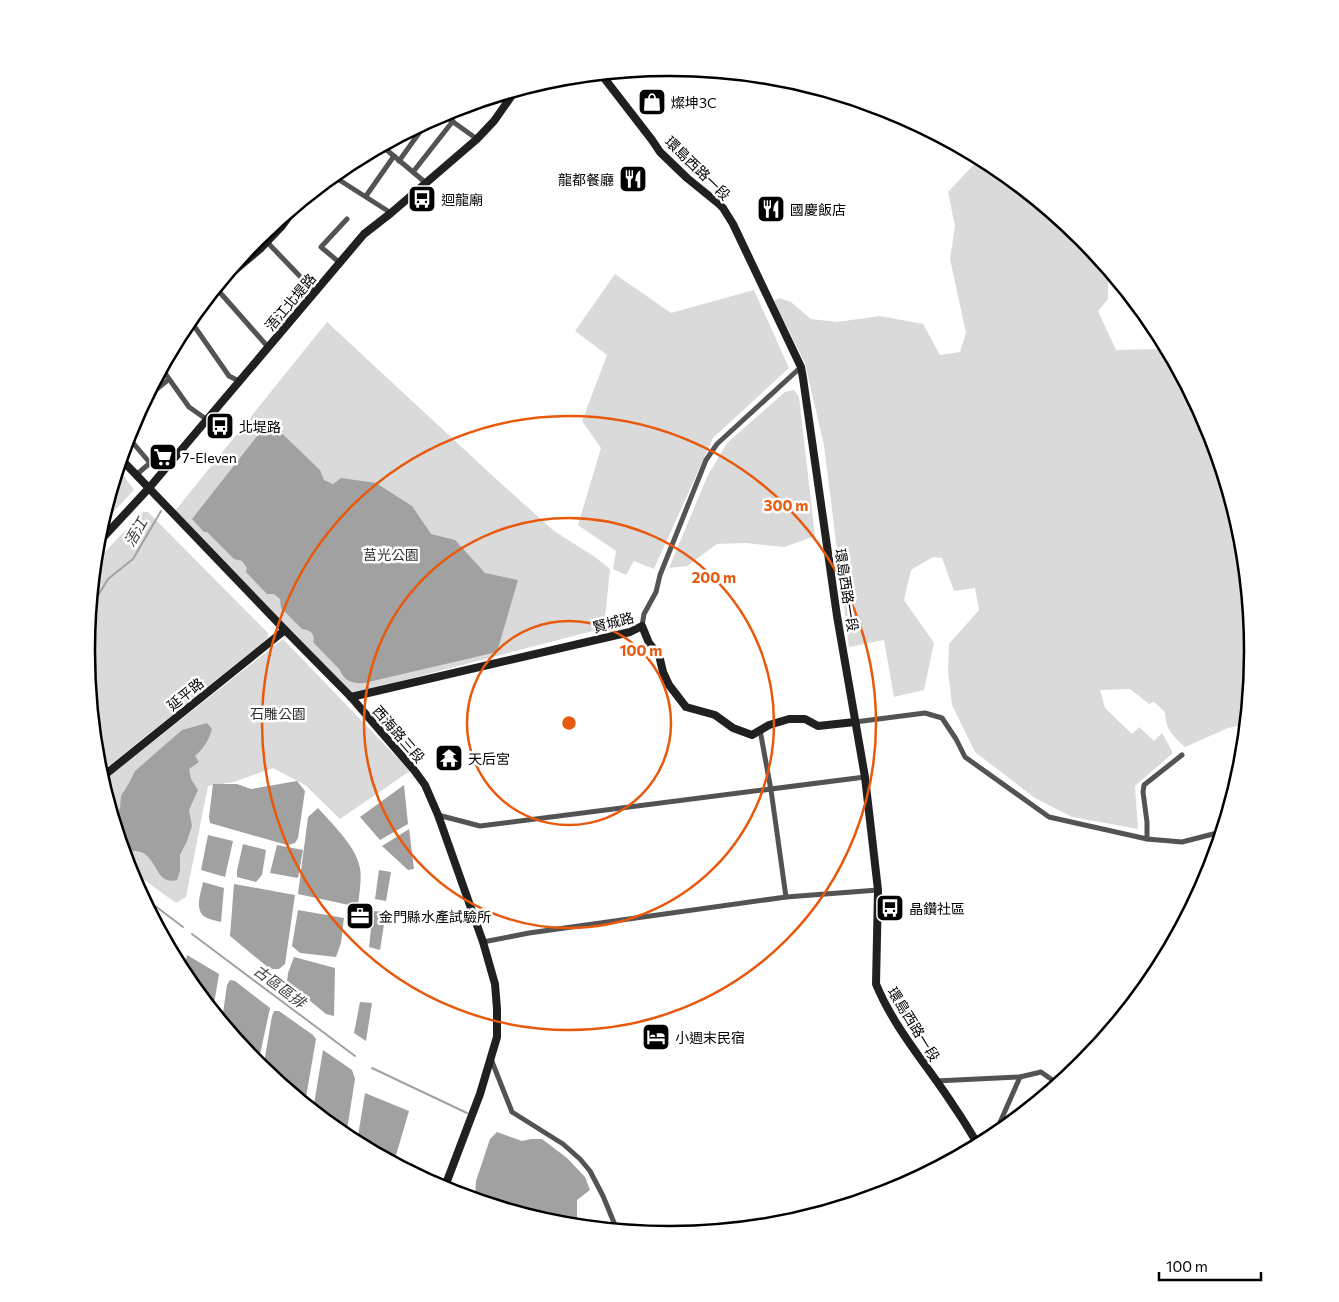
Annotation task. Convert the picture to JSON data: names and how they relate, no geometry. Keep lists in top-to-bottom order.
{
  "streets": {
    "main road": [
      "環島西路一段",
      "浯江北堤路",
      "賢城路",
      "延平路",
      "西海路三段"
    ]
  },
  "crossings": [
    ["環島西路一段", "賢城路"],
    ["浯江北堤路", "西海路三段"],
    ["賢城路", "西海路三段"],
    ["延平路", "西海路三段"]
  ],
  "water": ["浯江", "古區區排"],
  "parks": ["莒光公園", "石雕公園"],
  "places": {
    "shop": ["燦坤3C"],
    "restaurant": ["龍都餐廳", "國慶飯店"],
    "bus stop": ["迴龍廟", "北堤路", "晶鑽社區"],
    "supermarket": ["7-Eleven"],
    "temple": ["天后宮"],
    "office": ["金門縣水產試驗所"],
    "hotel": ["小週末民宿"]
  },
  "scale_bar": "100 m",
  "rings": ["300 m", "200 m", "100 m"]
}
